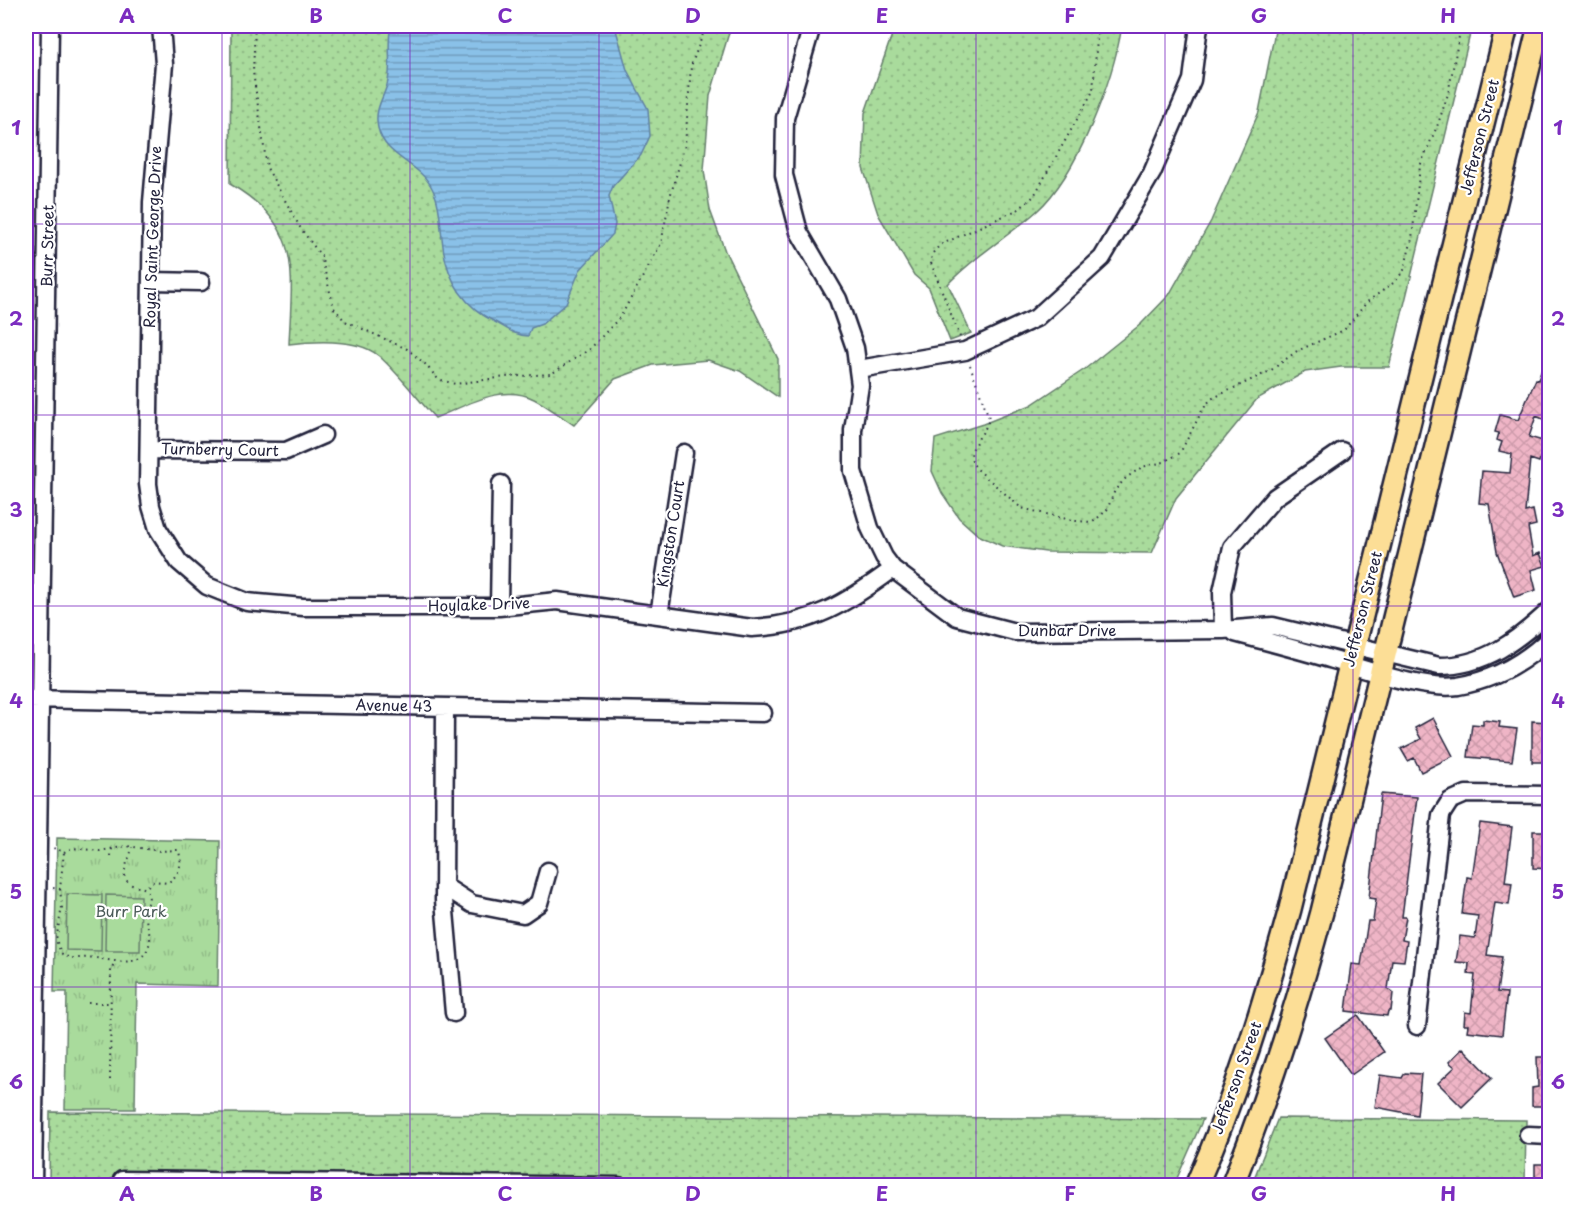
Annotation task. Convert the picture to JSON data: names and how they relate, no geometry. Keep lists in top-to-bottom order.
{
  "streets": {
    "main road": ["Jefferson Street"],
    "street": [
      "Royal Saint George Drive",
      "Burr Street",
      "Turnberry Court",
      "Kingston Court",
      "Hoylake Drive",
      "Dunbar Drive",
      "Avenue 43"
    ]
  },
  "crossings": [
    ["Jefferson Street", "Dunbar Drive"],
    ["Royal Saint George Drive", "Turnberry Court"],
    ["Royal Saint George Drive", "Hoylake Drive"],
    ["Burr Street", "Avenue 43"],
    ["Turnberry Court", "Hoylake Drive"],
    ["Kingston Court", "Hoylake Drive"],
    ["Hoylake Drive", "Dunbar Drive"]
  ],
  "parks": ["Burr Park"],
  "grid": {
    "columns": [
      "A",
      "B",
      "C",
      "D",
      "E",
      "F",
      "G",
      "H"
    ],
    "rows": [
      "1",
      "2",
      "3",
      "4",
      "5",
      "6"
    ]
  }
}
